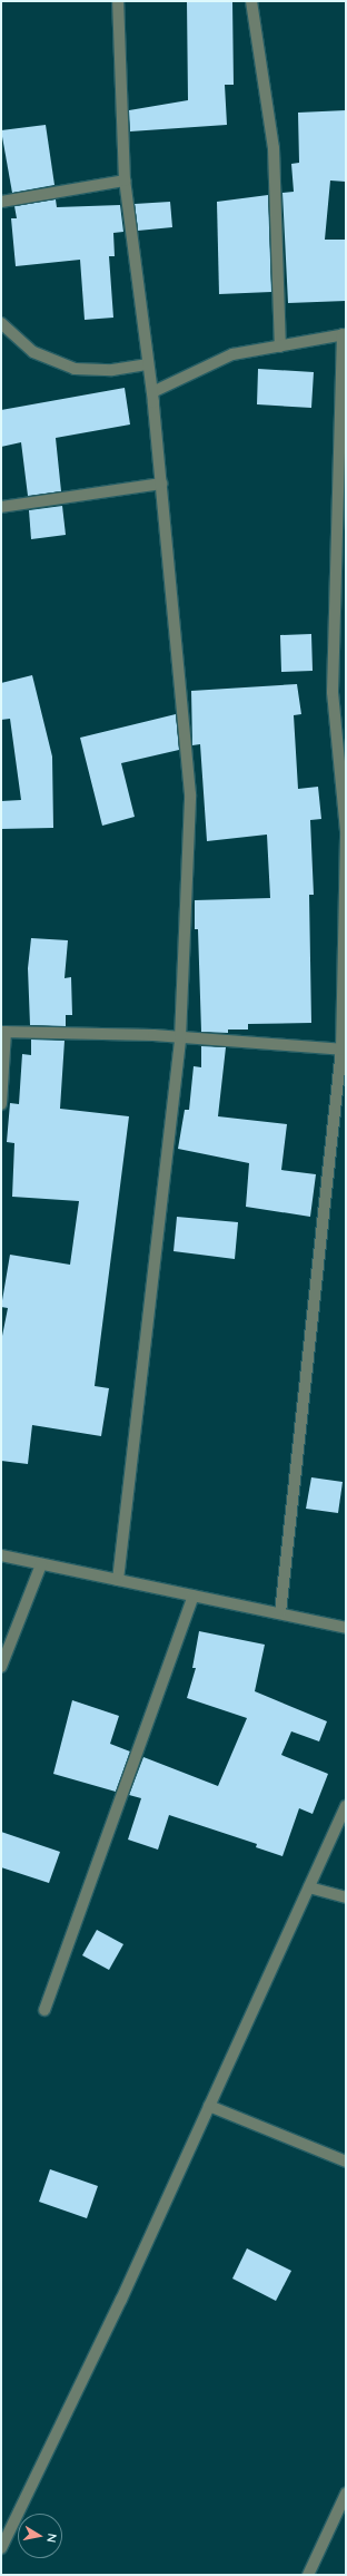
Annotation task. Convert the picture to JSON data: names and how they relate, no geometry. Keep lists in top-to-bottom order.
{
  "north": "right"
}
